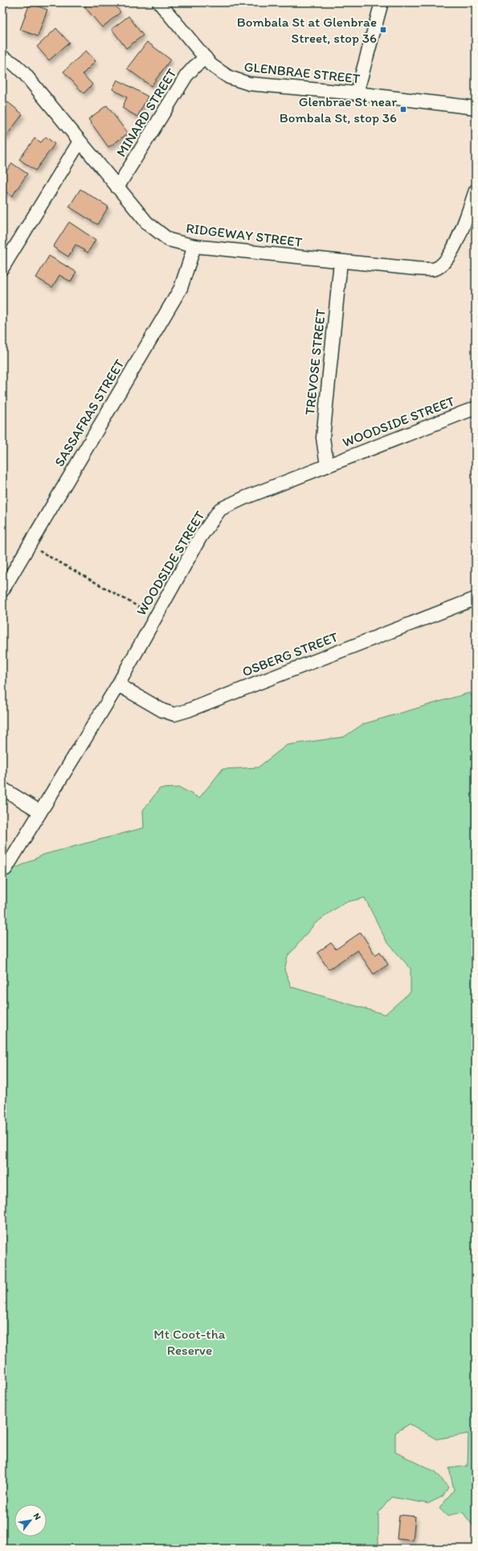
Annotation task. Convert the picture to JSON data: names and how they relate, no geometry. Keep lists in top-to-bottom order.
{
  "streets": {
    "street": [
      "GLENBRAE STREET",
      "MINARD STREET",
      "RIDGEWAY STREET",
      "TREVOSE STREET",
      "SASSAFRAS STREET",
      "WOODSIDE STREET",
      "OSBERG STREET"
    ]
  },
  "crossings": [
    ["GLENBRAE STREET", "MINARD STREET"],
    ["MINARD STREET", "RIDGEWAY STREET"],
    ["RIDGEWAY STREET", "TREVOSE STREET"],
    ["RIDGEWAY STREET", "SASSAFRAS STREET"],
    ["TREVOSE STREET", "WOODSIDE STREET"],
    ["WOODSIDE STREET", "OSBERG STREET"]
  ],
  "parks": ["Mt Coot-tha Reserve"],
  "places": {
    "transit": ["Bombala St at Glenbrae Street, stop 36", "Glenbrae St near Bombala St, stop 36"]
  },
  "north": "top right"
}
